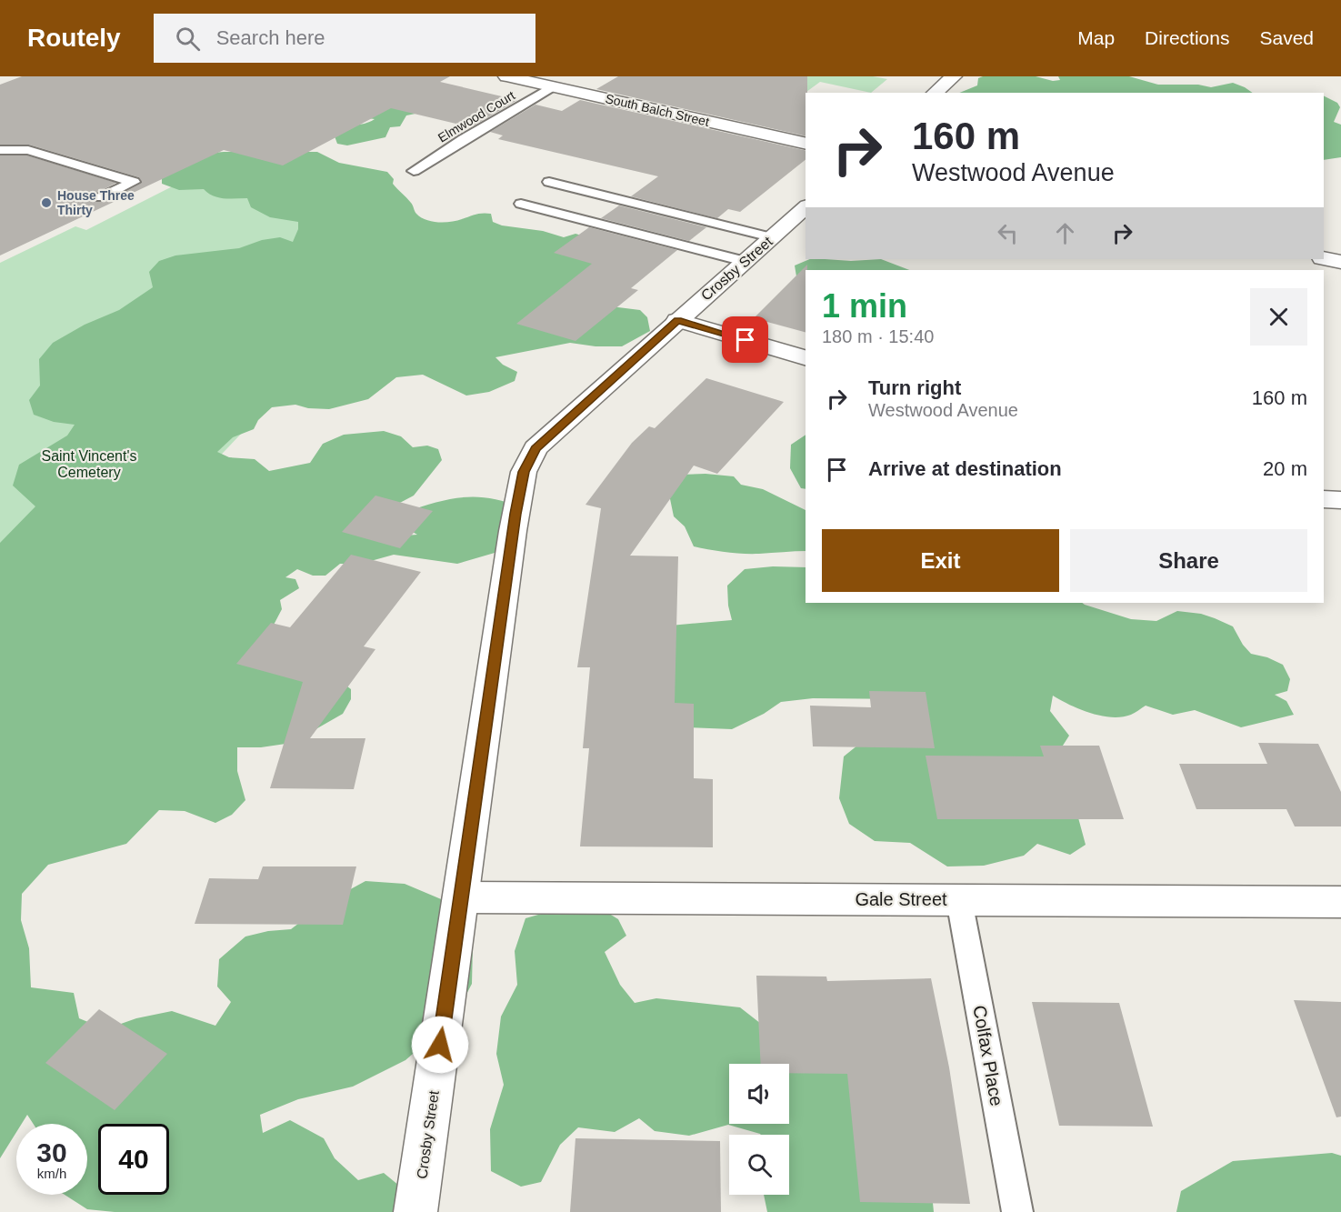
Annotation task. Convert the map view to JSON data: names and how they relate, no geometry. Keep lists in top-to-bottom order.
{
  "streets": {
    "street": ["South Balch Street", "Crosby Street", "Gale Street"],
    "lane": ["Elmwood Court", "Colfax Place"]
  },
  "crossings": [
    ["South Balch Street", "Elmwood Court"],
    ["Crosby Street", "Gale Street"],
    ["Gale Street", "Colfax Place"]
  ],
  "parks": ["Saint Vincent's Cemetery"],
  "places": ["House Three Thirty"],
  "page": {
    "header": "Routely",
    "search": "Search here",
    "nav": ["Map", "Directions", "Saved"],
    "turn": ["160 m", "Westwood Avenue"],
    "heading": ["1 min", "180 m · 15:40"],
    "list": [
      {
        "name": "Turn right",
        "note": "Westwood Avenue",
        "value": "160 m"
      },
      {
        "name": "Arrive at destination",
        "value": "20 m"
      }
    ],
    "buttons": ["Exit", "Share"],
    "speed": "30 km/h",
    "limit": "40"
  }
}
